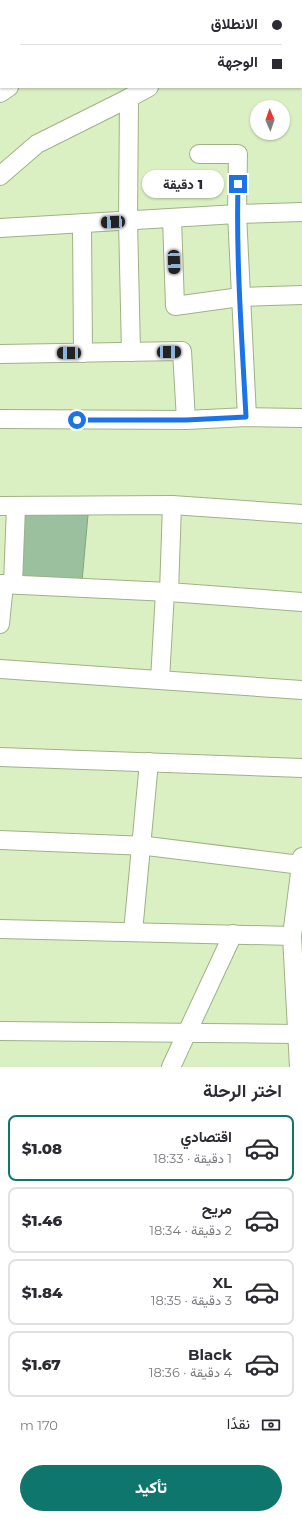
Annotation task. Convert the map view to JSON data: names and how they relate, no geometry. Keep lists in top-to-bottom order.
{
  "north": "top",
  "page": {
    "banner": ["الانطلاق", "الوجهة"],
    "bubble": "1 دقيقة",
    "heading": "اختر الرحلة",
    "list": [
      {
        "name": "اقتصادي",
        "note": "1 دقيقة · 18:33",
        "value": "$1.08"
      },
      {
        "name": "مريح",
        "note": "2 دقيقة · 18:34",
        "value": "$1.46"
      },
      {
        "name": "XL",
        "note": "3 دقيقة · 18:35",
        "value": "$1.84"
      },
      {
        "name": "Black",
        "note": "4 دقيقة · 18:36",
        "value": "$1.67"
      }
    ],
    "pay": ["نقدًا", "170 m"],
    "buttons": "تأكيد"
  }
}
